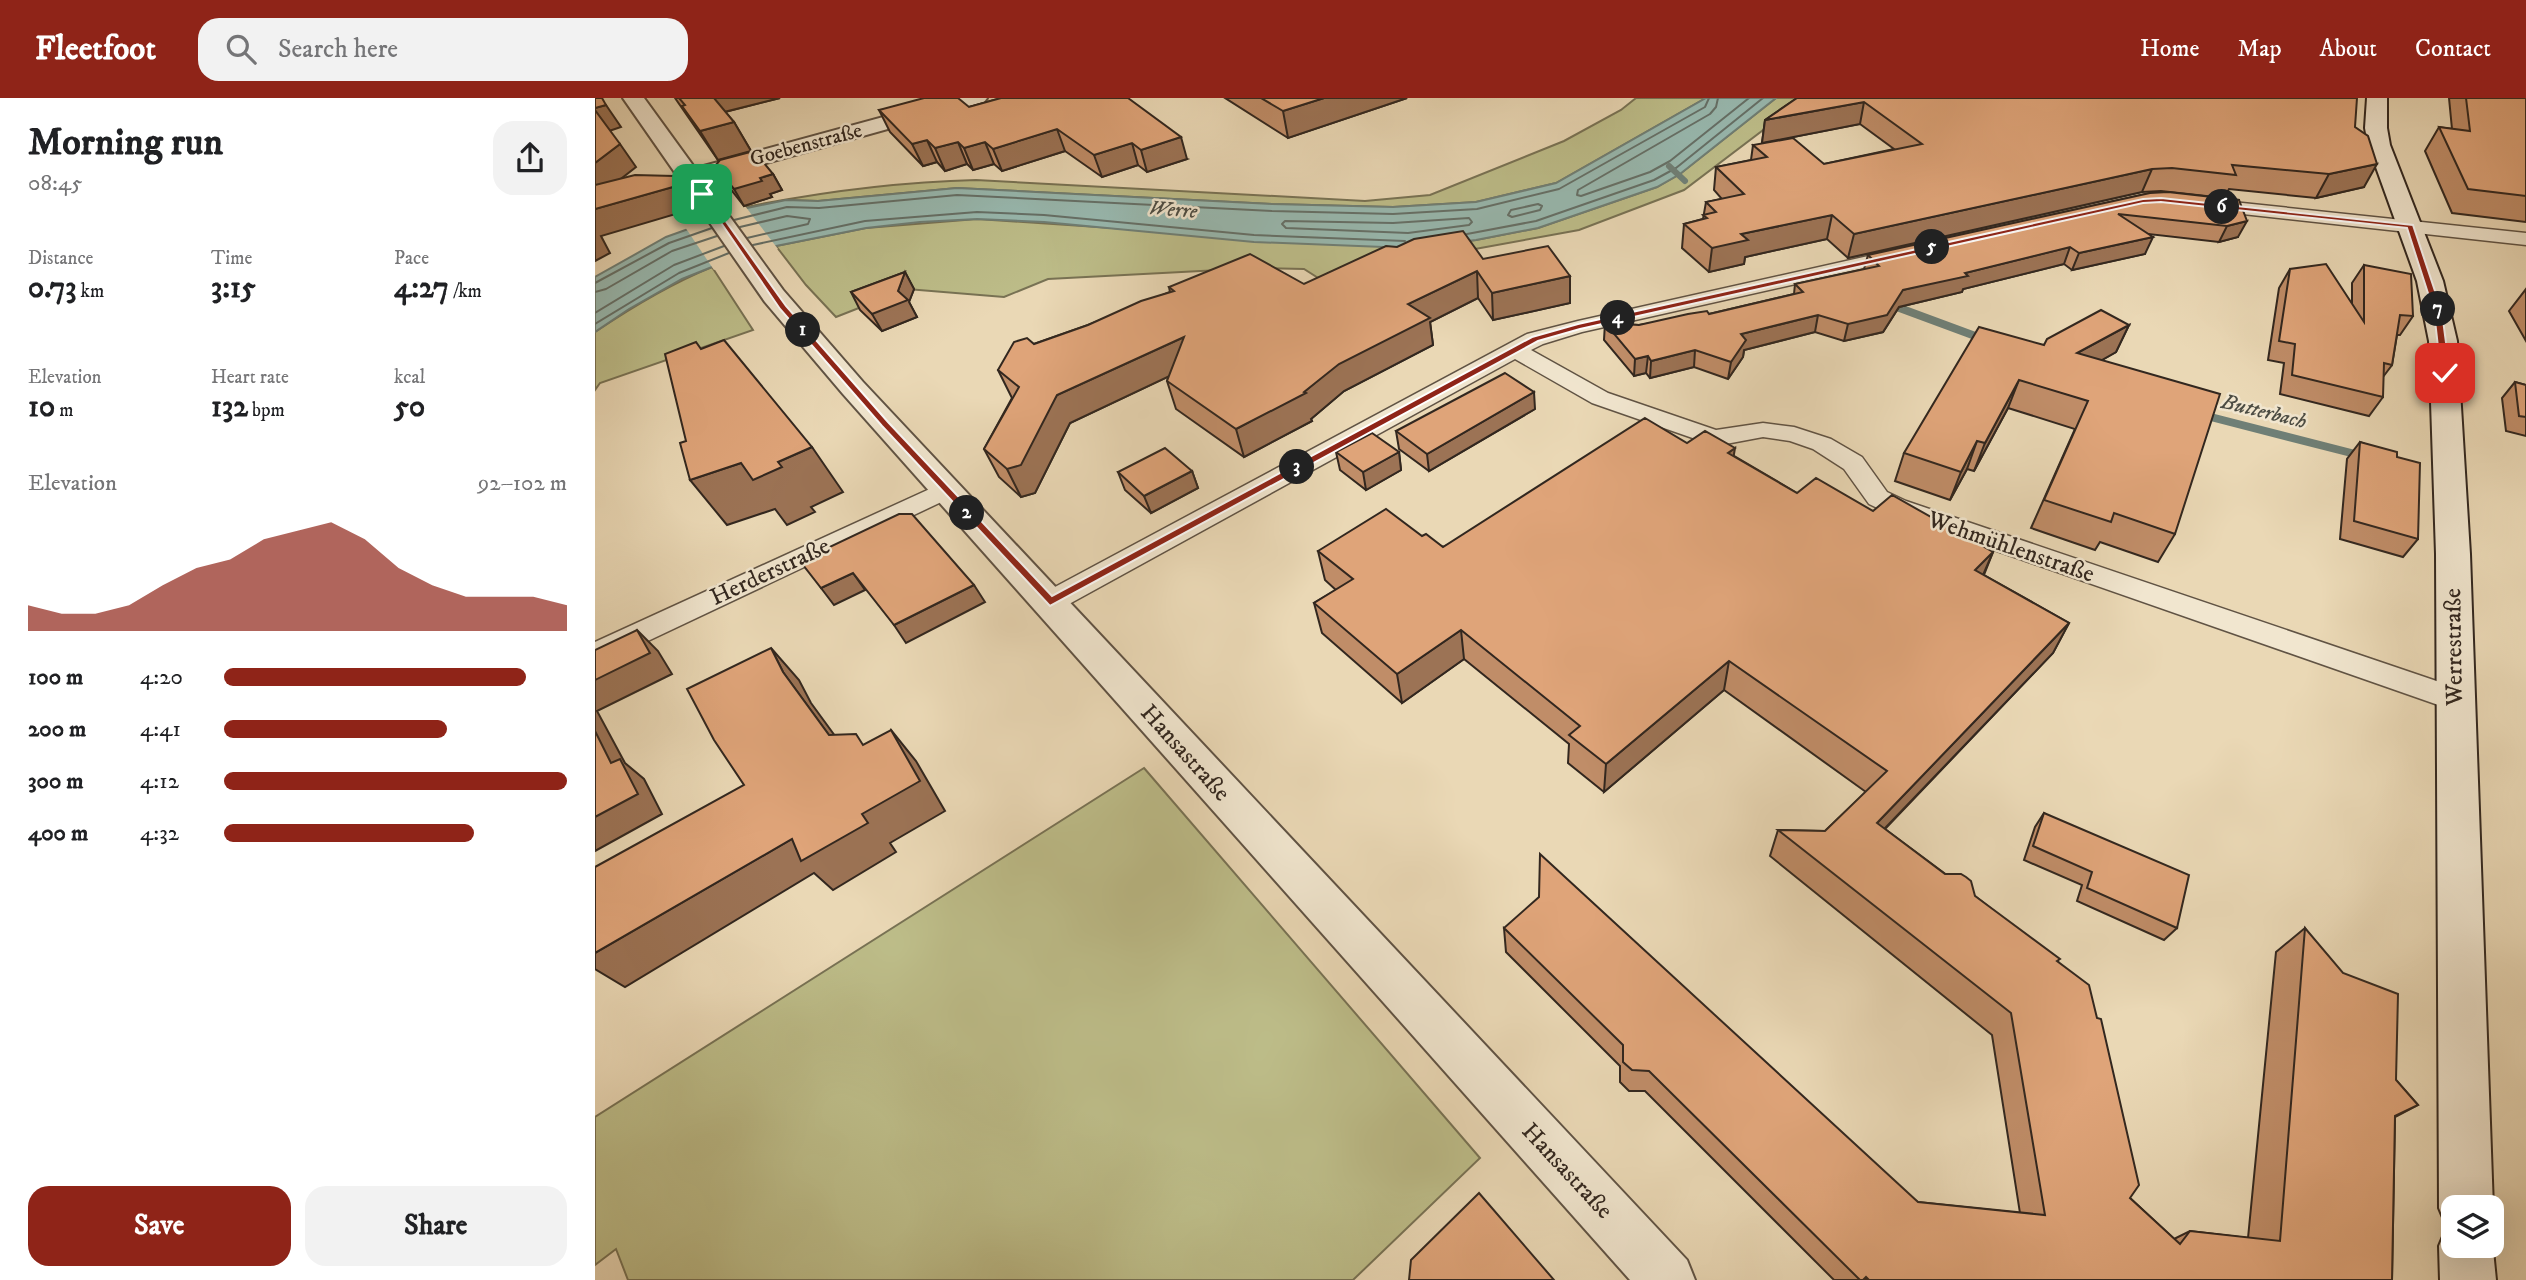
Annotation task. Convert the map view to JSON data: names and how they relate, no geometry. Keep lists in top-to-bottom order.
{
  "streets": {
    "street": [
      "Goebenstraße",
      "Wehmühlenstraße",
      "Herderstraße",
      "Werrestraße",
      "Hansastraße"
    ]
  },
  "crossings": [
    ["Goebenstraße", "Hansastraße"],
    ["Wehmühlenstraße", "Werrestraße"],
    ["Herderstraße", "Hansastraße"]
  ],
  "water": ["Werre", "Butterbach"],
  "page": {
    "header": "Fleetfoot",
    "search": "Search here",
    "nav": [
      "Home",
      "Map",
      "About",
      "Contact"
    ],
    "heading": ["Morning run", "08:45"],
    "pins": [
      "6",
      "5",
      "7",
      "4",
      "1",
      "3",
      "2"
    ],
    "stats": [
      ["Distance", "0.73 km"],
      ["Time", "3:15"],
      ["Pace", "4:27 /km"],
      ["Elevation", "10 m"],
      ["Heart rate", "132 bpm"],
      ["kcal", "50"]
    ],
    "chart": ["Elevation", "92–102 m"],
    "list": [
      {
        "name": "100 m",
        "note": "4:20"
      },
      {
        "name": "200 m",
        "note": "4:41"
      },
      {
        "name": "300 m",
        "note": "4:12"
      },
      {
        "name": "400 m",
        "note": "4:32"
      }
    ],
    "buttons": ["Save", "Share"]
  }
}
